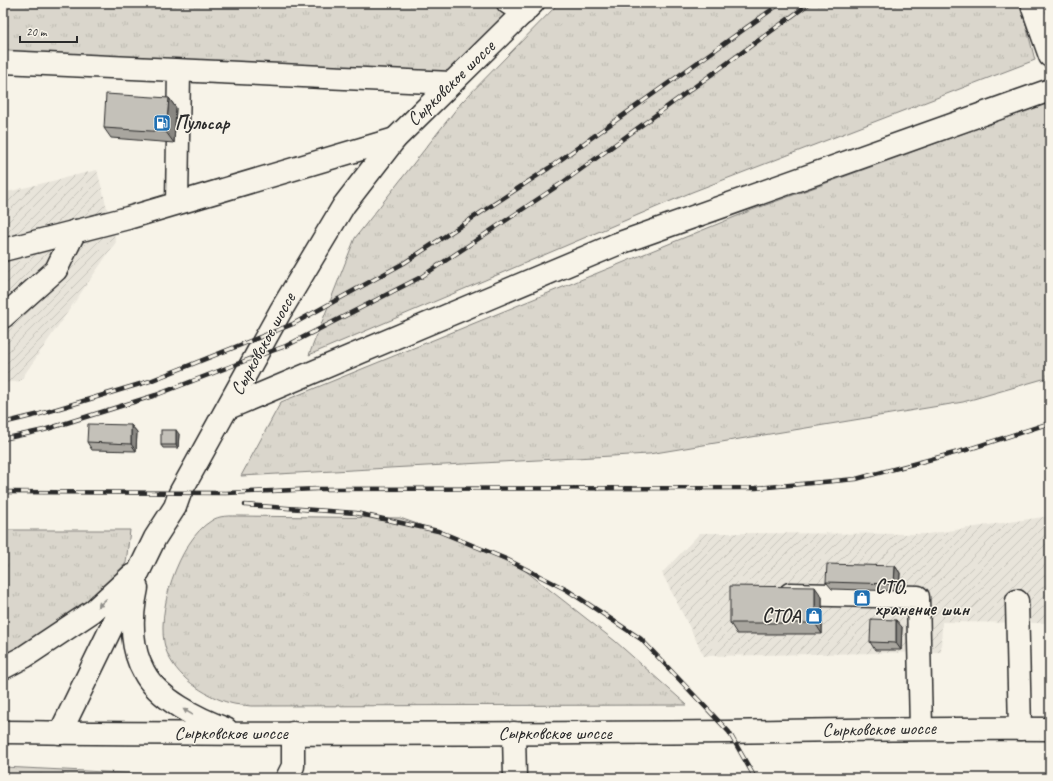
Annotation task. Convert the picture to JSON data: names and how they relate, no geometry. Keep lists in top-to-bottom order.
{
  "streets": {
    "main road": ["Сырковское шоссе"]
  },
  "places": {
    "fuel station": ["Пульсар"],
    "shop": ["СТО, хранение шин", "СТОА"]
  },
  "scale_bar": "20 m"
}
